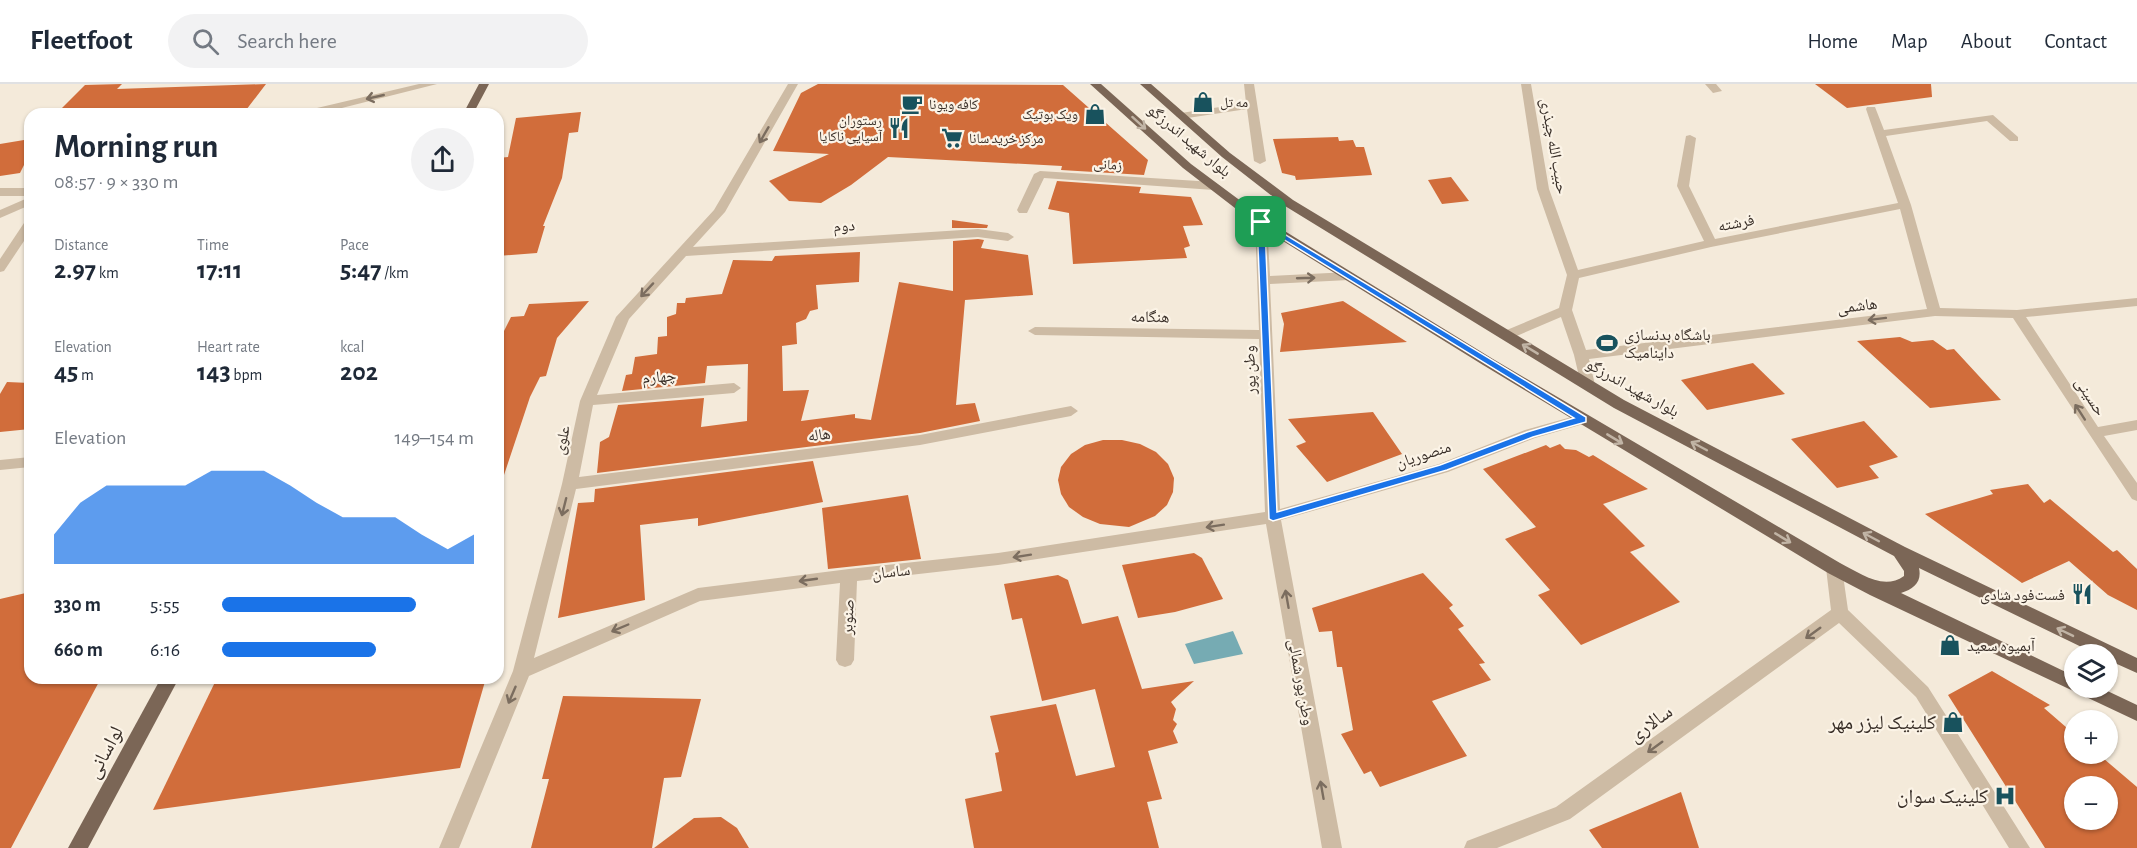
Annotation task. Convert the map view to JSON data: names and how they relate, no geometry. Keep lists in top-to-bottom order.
{
  "streets": {
    "main road": ["بلوار شهید اندرزگو", "لواسانی"],
    "street": [
      "حبیب الله چیذری",
      "زمانی",
      "فرشته",
      "دوم",
      "هاشمی",
      "هنگامه",
      "وطن پور",
      "چهارم",
      "حسینی",
      "هاله",
      "علوی",
      "منصوریان",
      "ساسان",
      "صنوبر",
      "وطن پور شمالی",
      "سالاری"
    ]
  },
  "crossings": [
    ["بلوار شهید اندرزگو", "زمانی"],
    ["بلوار شهید اندرزگو", "وطن پور"],
    ["بلوار شهید اندرزگو", "منصوریان"],
    ["حبیب الله چیذری", "فرشته"],
    ["دوم", "علوی"],
    ["هاشمی", "حسینی"],
    ["هنگامه", "وطن پور"],
    ["وطن پور", "منصوریان"],
    ["وطن پور", "ساسان"],
    ["وطن پور", "وطن پور شمالی"],
    ["چهارم", "علوی"],
    ["هاله", "علوی"],
    ["علوی", "ساسان"],
    ["منصوریان", "ساسان"],
    ["منصوریان", "وطن پور شمالی"],
    ["ساسان", "صنوبر"],
    ["ساسان", "وطن پور شمالی"]
  ],
  "one_way": [
    "هاشمی",
    "حسینی",
    "علوی",
    "ساسان",
    "وطن پور شمالی",
    "سالاری"
  ],
  "places": {
    "shop": [
      "مه تل",
      "ویک بوتیک",
      "آبمیوه سعید",
      "کلینیک لیزر مهر"
    ],
    "cafe": ["کافه ویونا"],
    "restaurant": ["رستوران آسیایی ناکایا", "فست‌فود شادی"],
    "supermarket": ["مرکز خرید سانا"],
    "sports": ["باشگاه بدنسازی داینامیک"],
    "hospital": ["کلینیک سوان"]
  },
  "page": {
    "header": "Fleetfoot",
    "search": "Search here",
    "nav": [
      "Home",
      "Map",
      "About",
      "Contact"
    ],
    "heading": ["Morning run", "08:57 · 9 × 330 m"],
    "stats": [
      ["Distance", "2.97 km"],
      ["Time", "17:11"],
      ["Pace", "5:47 /km"],
      ["Elevation", "45 m"],
      ["Heart rate", "143 bpm"],
      ["kcal", "202"]
    ],
    "chart": ["Elevation", "149–154 m"],
    "list": [
      {
        "name": "330 m",
        "note": "5:55"
      },
      {
        "name": "660 m",
        "note": "6:16"
      }
    ],
    "map_buttons": ["+", "−"]
  }
}
